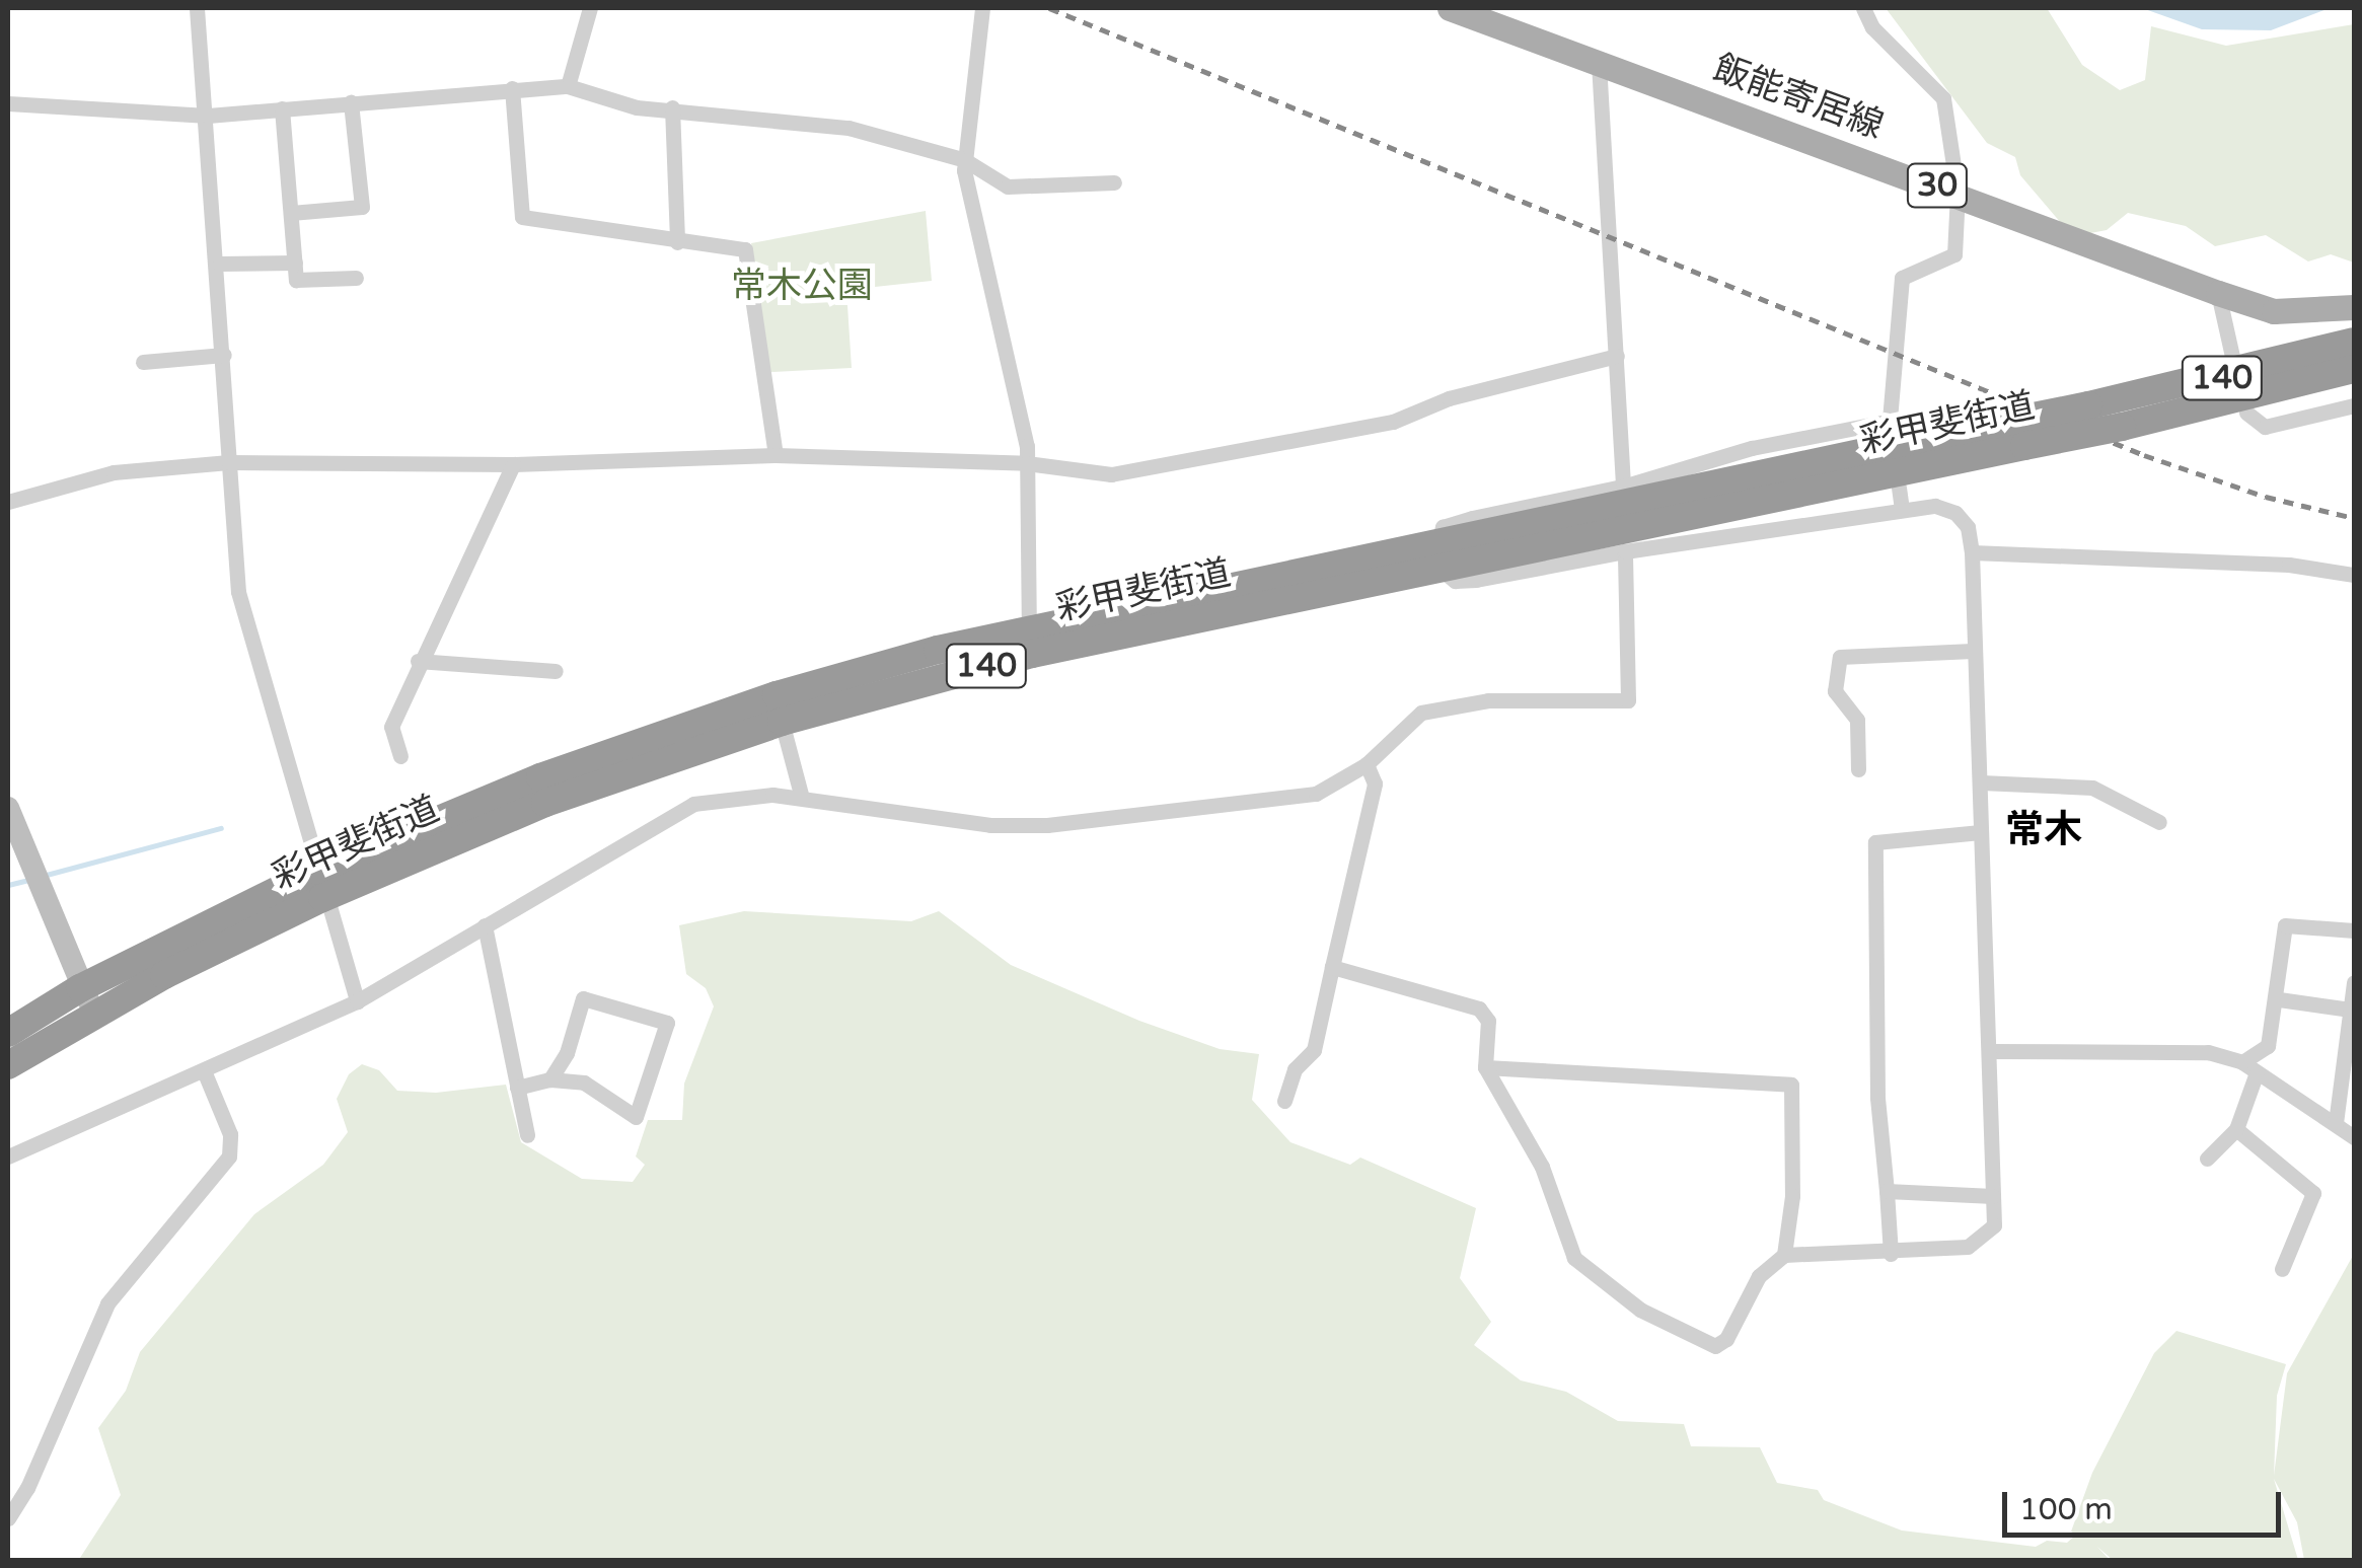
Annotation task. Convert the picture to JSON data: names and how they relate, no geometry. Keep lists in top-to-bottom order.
{
  "streets": {
    "highway": ["140", "彩甲斐街道"],
    "main road": ["飯能寄居線", "30"]
  },
  "districts": ["常木"],
  "parks": ["常木公園"],
  "scale_bar": "100 m"
}
